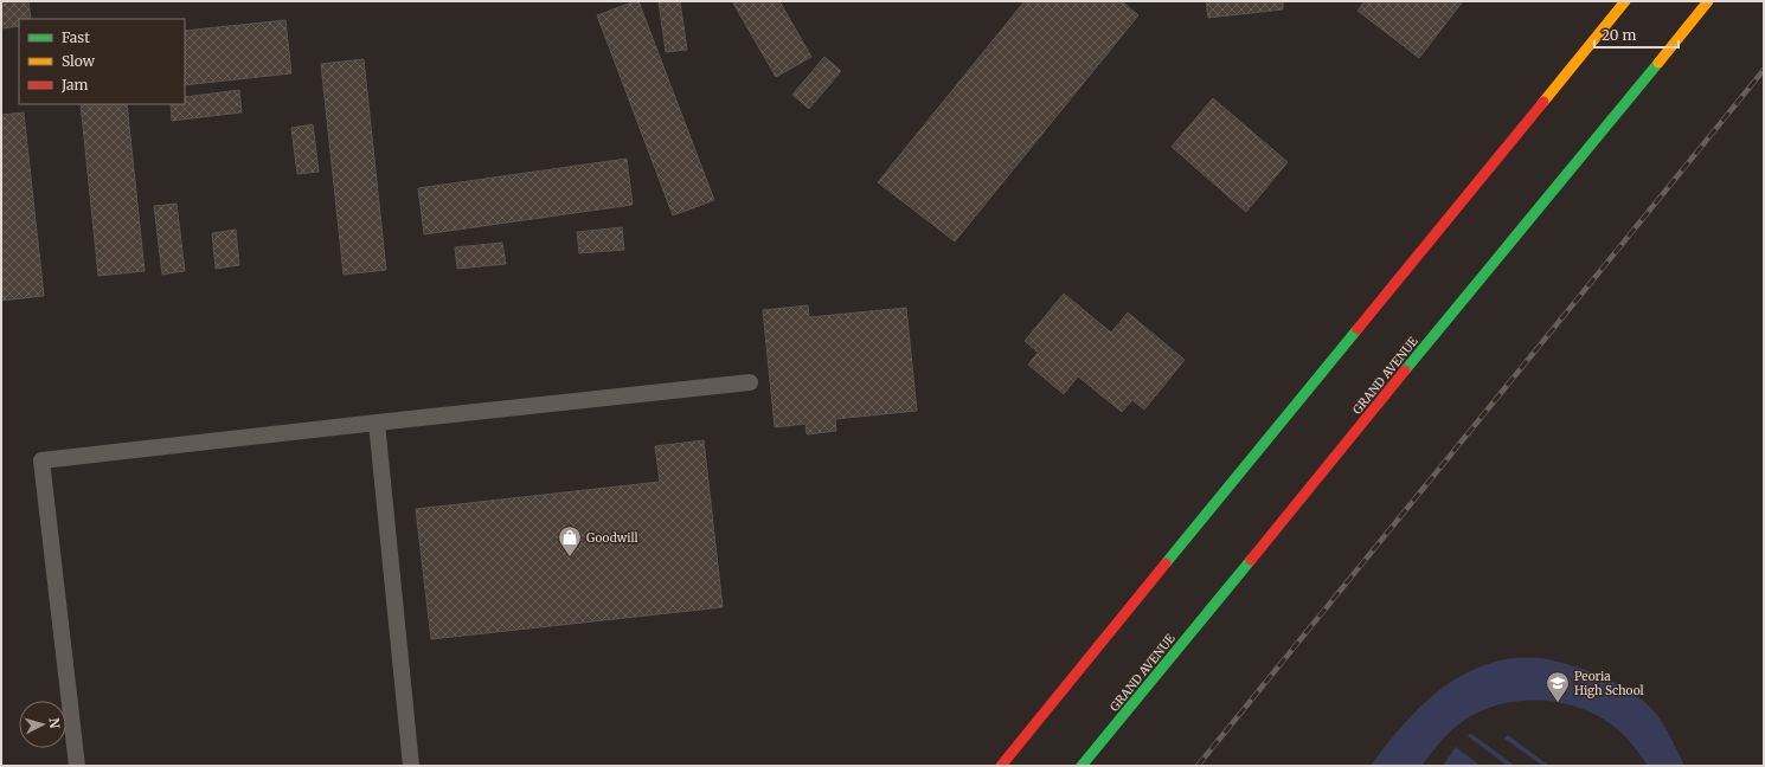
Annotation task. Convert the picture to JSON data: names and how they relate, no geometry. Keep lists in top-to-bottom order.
{
  "streets": {
    "highway": ["GRAND AVENUE"]
  },
  "places": {
    "shop": ["Goodwill"],
    "school or university": ["Peoria High School"]
  },
  "legend": ["Fast", "Slow", "Jam"],
  "scale_bar": "20 m",
  "north": "right"
}
